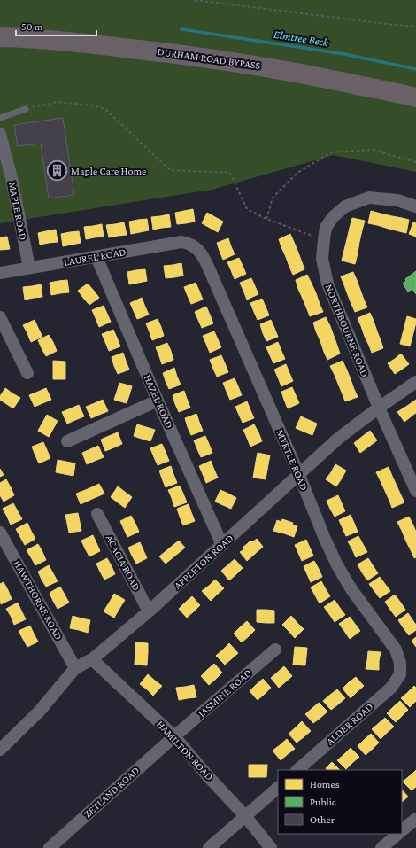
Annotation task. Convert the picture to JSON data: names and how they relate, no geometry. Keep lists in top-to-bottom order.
{
  "streets": {
    "main road": ["DURHAM ROAD BYPASS"],
    "street": [
      "MAPLE ROAD",
      "LAUREL ROAD",
      "NORTHBOURNE ROAD",
      "HAZEL ROAD",
      "MYRTLE ROAD",
      "APPLETON ROAD",
      "ACACIA ROAD",
      "HAWTHORNE ROAD",
      "JASMINE ROAD",
      "ALDER ROAD",
      "HAMILTON ROAD",
      "ZETLAND ROAD"
    ]
  },
  "crossings": [
    ["MAPLE ROAD", "LAUREL ROAD"],
    ["LAUREL ROAD", "HAZEL ROAD"],
    ["LAUREL ROAD", "MYRTLE ROAD"],
    ["NORTHBOURNE ROAD", "APPLETON ROAD"],
    ["HAZEL ROAD", "APPLETON ROAD"],
    ["MYRTLE ROAD", "APPLETON ROAD"],
    ["MYRTLE ROAD", "ALDER ROAD"],
    ["APPLETON ROAD", "ACACIA ROAD"],
    ["APPLETON ROAD", "HAWTHORNE ROAD"],
    ["APPLETON ROAD", "HAMILTON ROAD"],
    ["JASMINE ROAD", "HAMILTON ROAD"],
    ["JASMINE ROAD", "ZETLAND ROAD"],
    ["HAMILTON ROAD", "ZETLAND ROAD"]
  ],
  "water": ["Elmtree Beck"],
  "places": {
    "building": ["Maple Care Home"]
  },
  "legend": ["Homes", "Public", "Other"],
  "scale_bar": "50 m"
}
